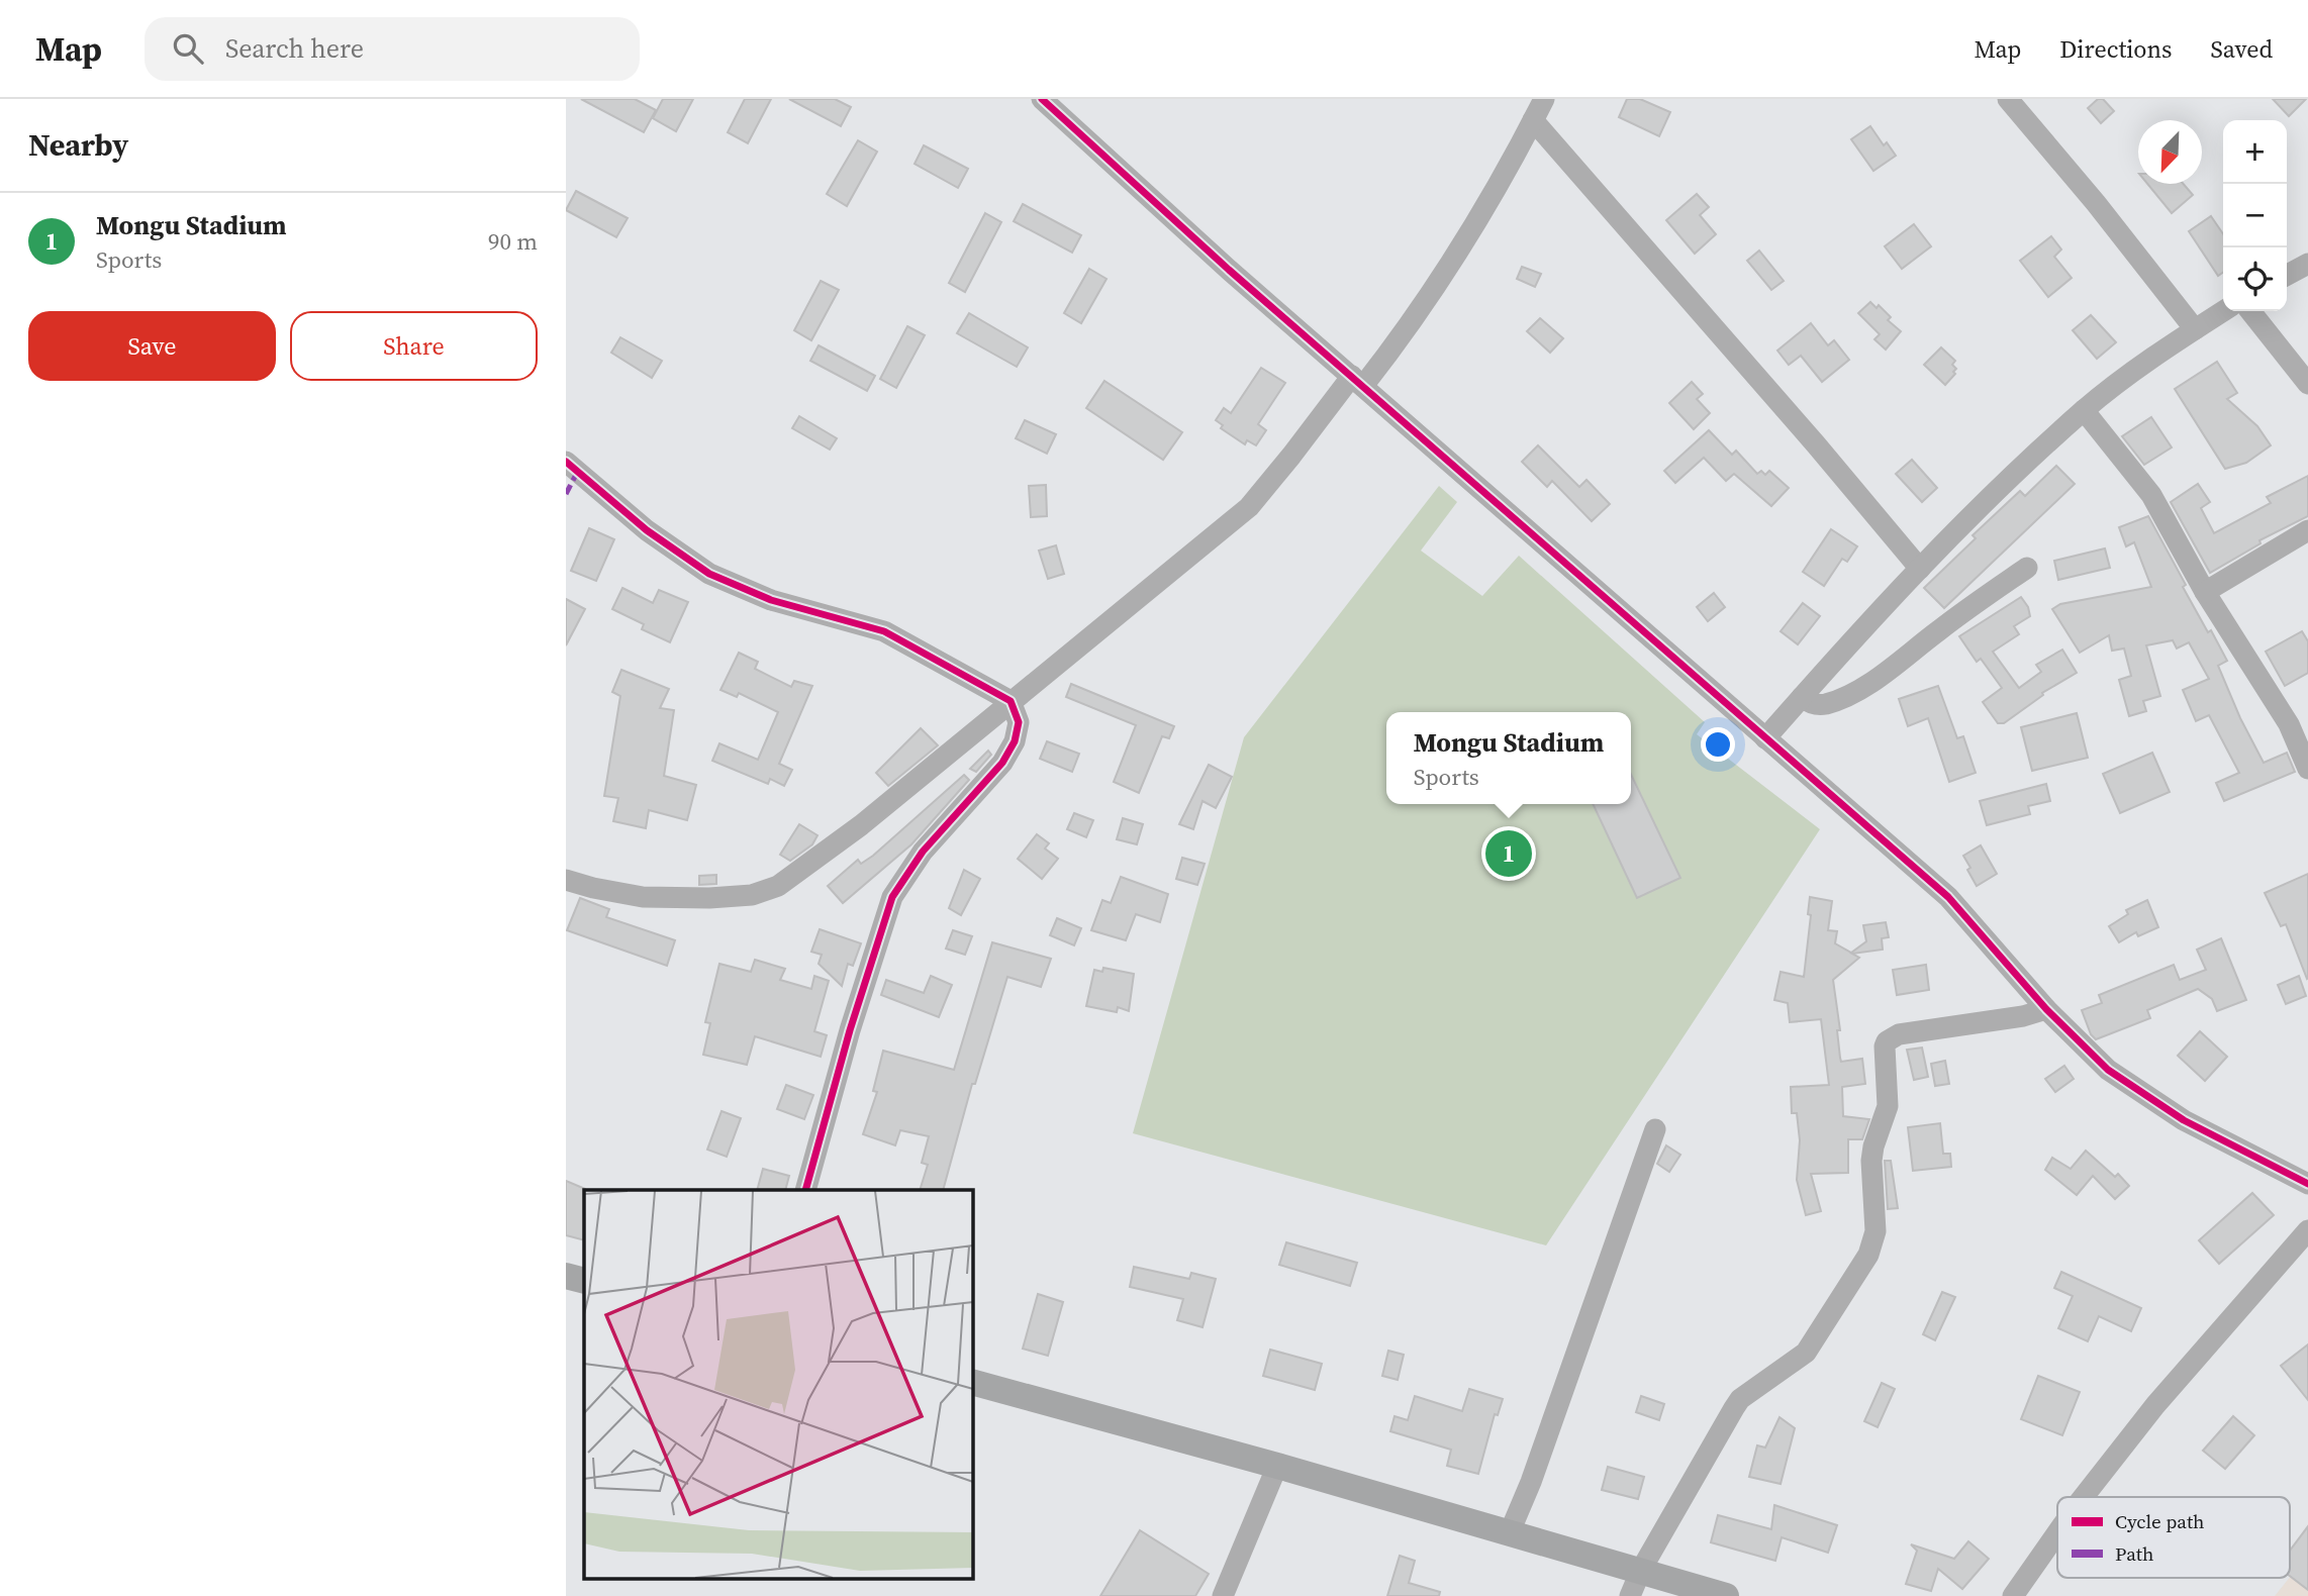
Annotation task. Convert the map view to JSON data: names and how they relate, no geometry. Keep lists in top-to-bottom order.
{
  "legend": ["Cycle path", "Path"],
  "north": "bottom left",
  "page": {
    "header": "Map",
    "search": "Search here",
    "nav": ["Map", "Directions", "Saved"],
    "heading": "Nearby",
    "map_buttons": ["+", "−"],
    "list": [
      {
        "mark": "1",
        "name": "Mongu Stadium",
        "note": "Sports",
        "value": "90 m"
      }
    ],
    "buttons": ["Save", "Share"],
    "popup": ["Mongu Stadium", "Sports"],
    "pins": "1"
  }
}
